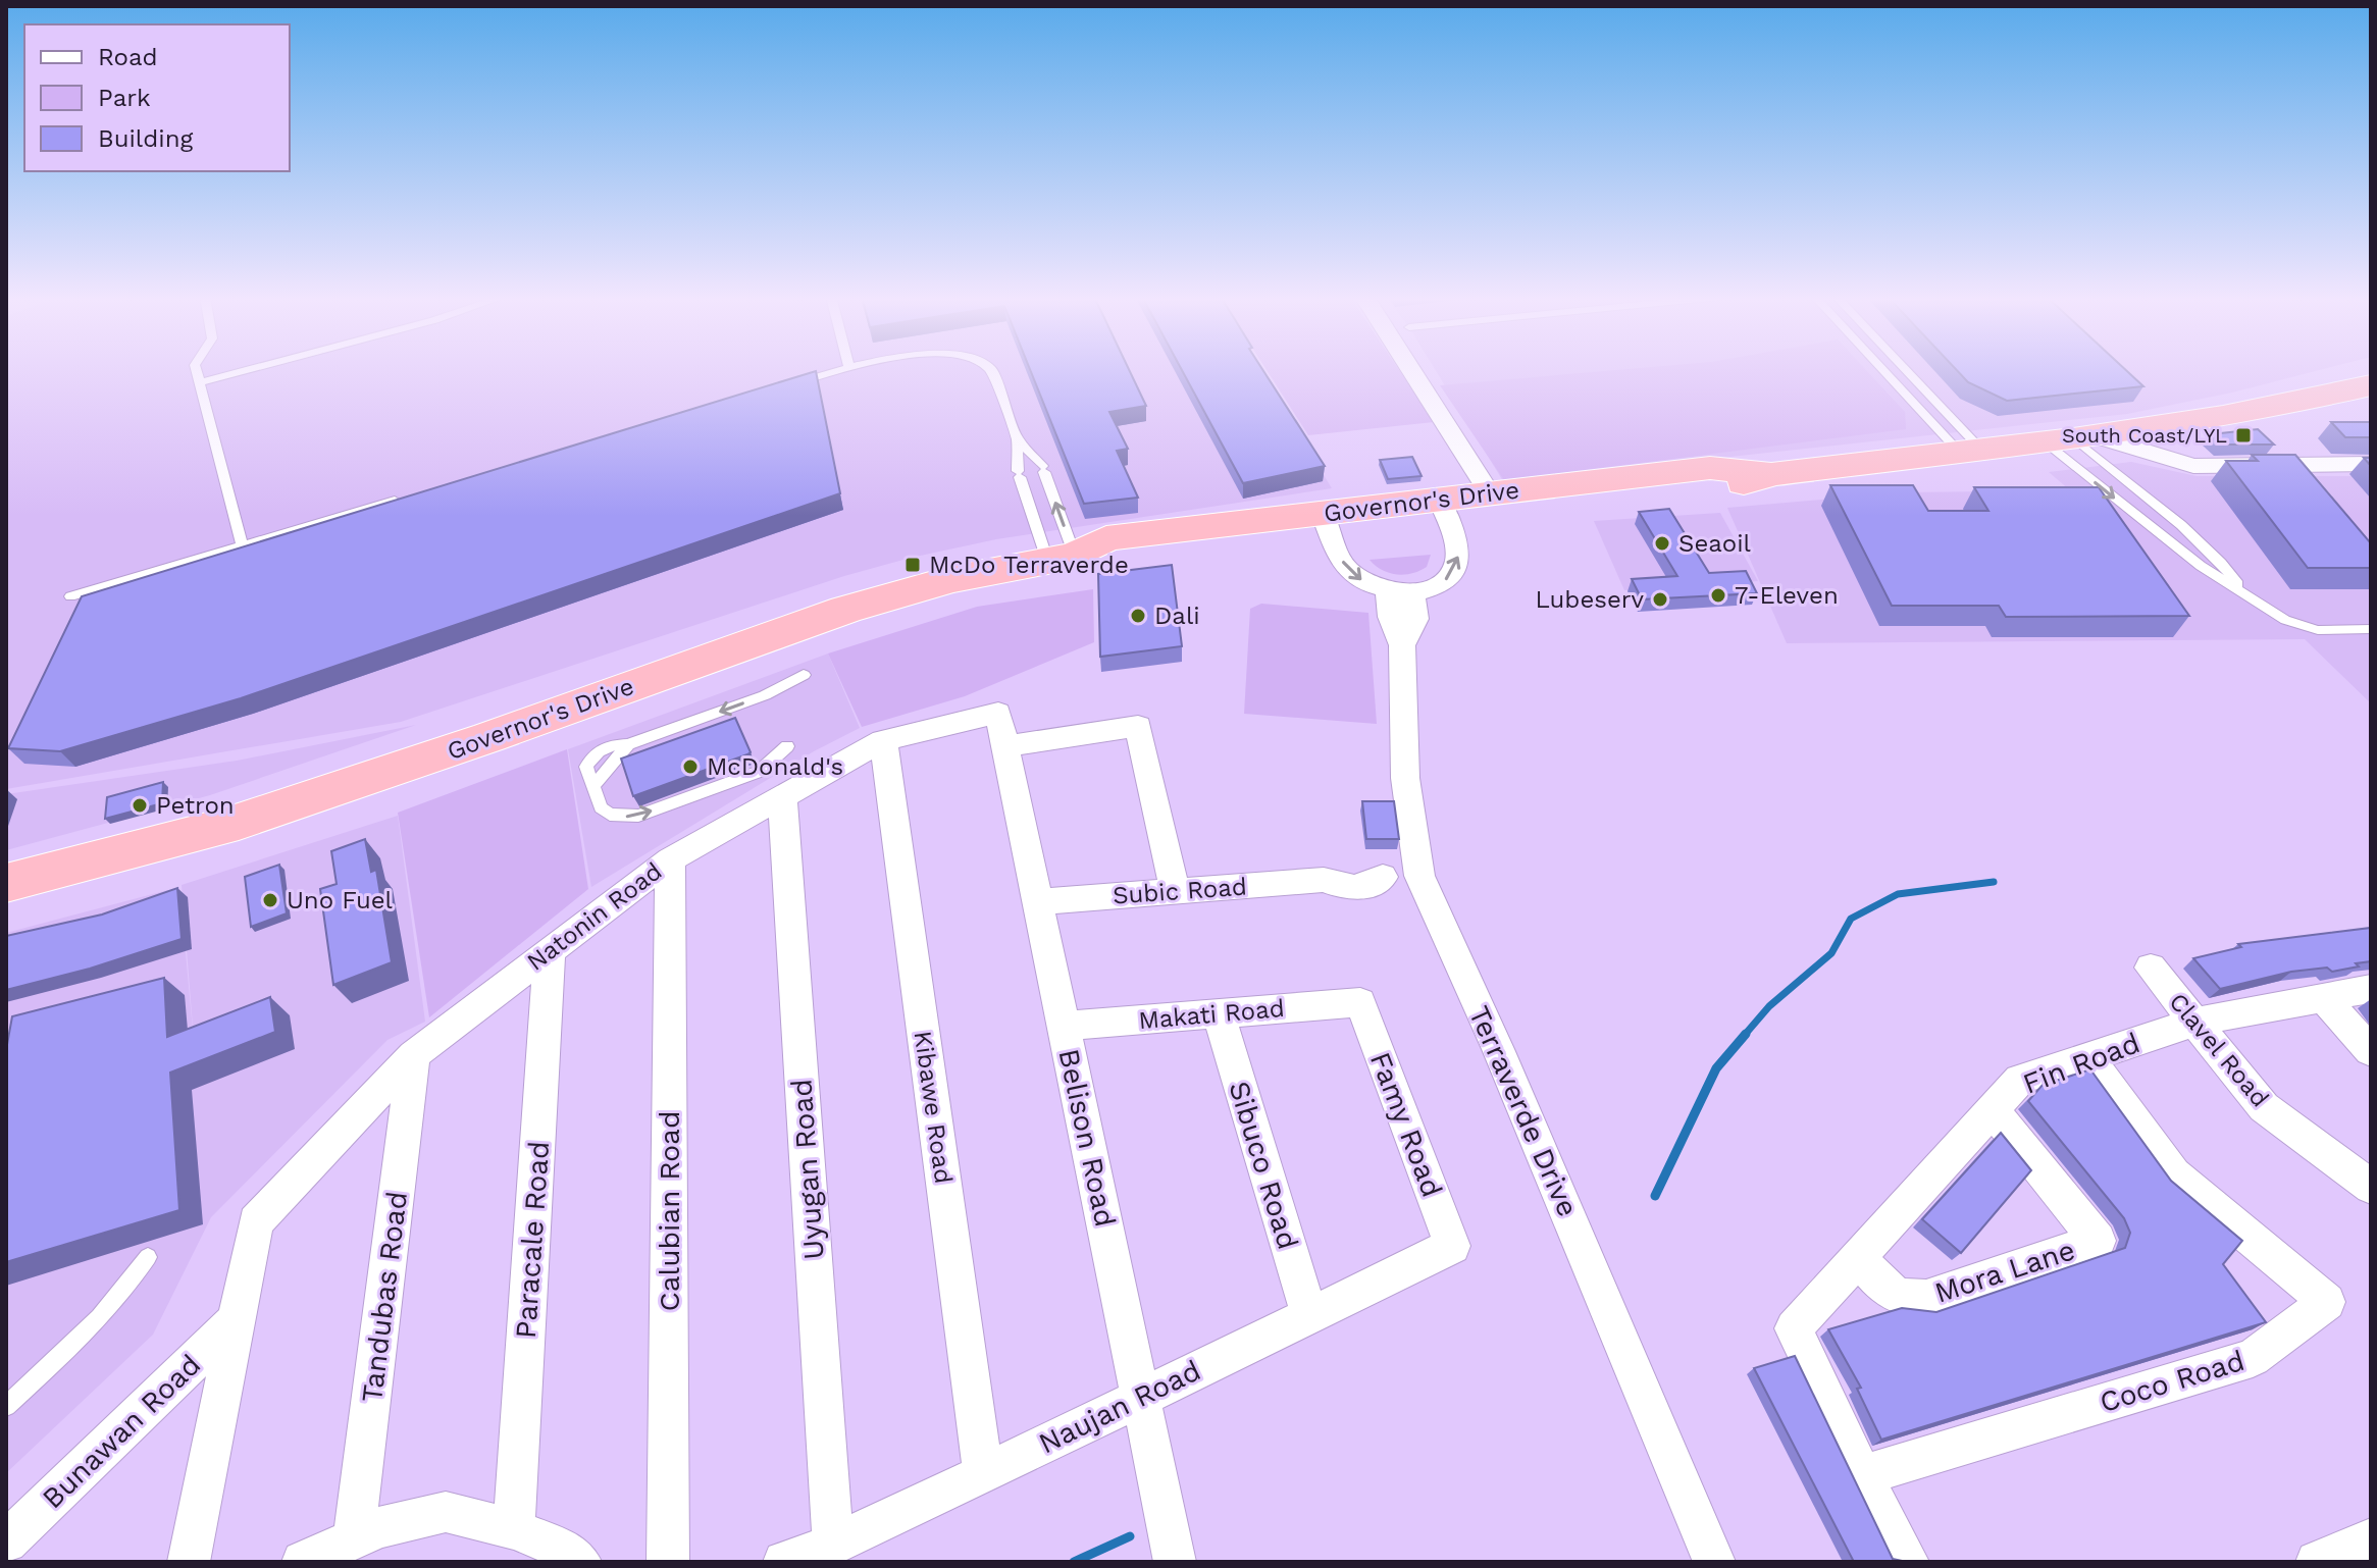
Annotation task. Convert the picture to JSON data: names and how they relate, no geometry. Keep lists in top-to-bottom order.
{
  "streets": {
    "highway": ["Governor's Drive"],
    "street": [
      "Subic Road",
      "Natonin Road",
      "Makati Road",
      "Clavel Road",
      "Fin Road",
      "Kibawe Road",
      "Terraverde Drive",
      "Famy Road",
      "Belison Road",
      "Sibuco Road",
      "Uyugan Road",
      "Calubian Road",
      "Paracale Road",
      "Mora Lane",
      "Tandubas Road",
      "Coco Road",
      "Naujan Road",
      "Bunawan Road"
    ]
  },
  "crossings": [
    ["Subic Road", "Natonin Road"],
    ["Subic Road", "Terraverde Drive"],
    ["Subic Road", "Belison Road"],
    ["Natonin Road", "Kibawe Road"],
    ["Natonin Road", "Belison Road"],
    ["Natonin Road", "Uyugan Road"],
    ["Natonin Road", "Calubian Road"],
    ["Natonin Road", "Paracale Road"],
    ["Natonin Road", "Tandubas Road"],
    ["Natonin Road", "Bunawan Road"],
    ["Makati Road", "Famy Road"],
    ["Makati Road", "Belison Road"],
    ["Makati Road", "Sibuco Road"],
    ["Clavel Road", "Fin Road"],
    ["Fin Road", "Mora Lane"],
    ["Fin Road", "Coco Road"],
    ["Kibawe Road", "Naujan Road"],
    ["Famy Road", "Naujan Road"],
    ["Belison Road", "Naujan Road"],
    ["Sibuco Road", "Naujan Road"],
    ["Uyugan Road", "Naujan Road"]
  ],
  "places": {
    "transit": ["South Coast/LYL", "McDo Terraverde"],
    "other": [
      "Seaoil",
      "7-Eleven",
      "Lubeserv",
      "Dali",
      "McDonald's",
      "Petron",
      "Uno Fuel"
    ]
  },
  "legend": ["Road", "Park", "Building"]
}
